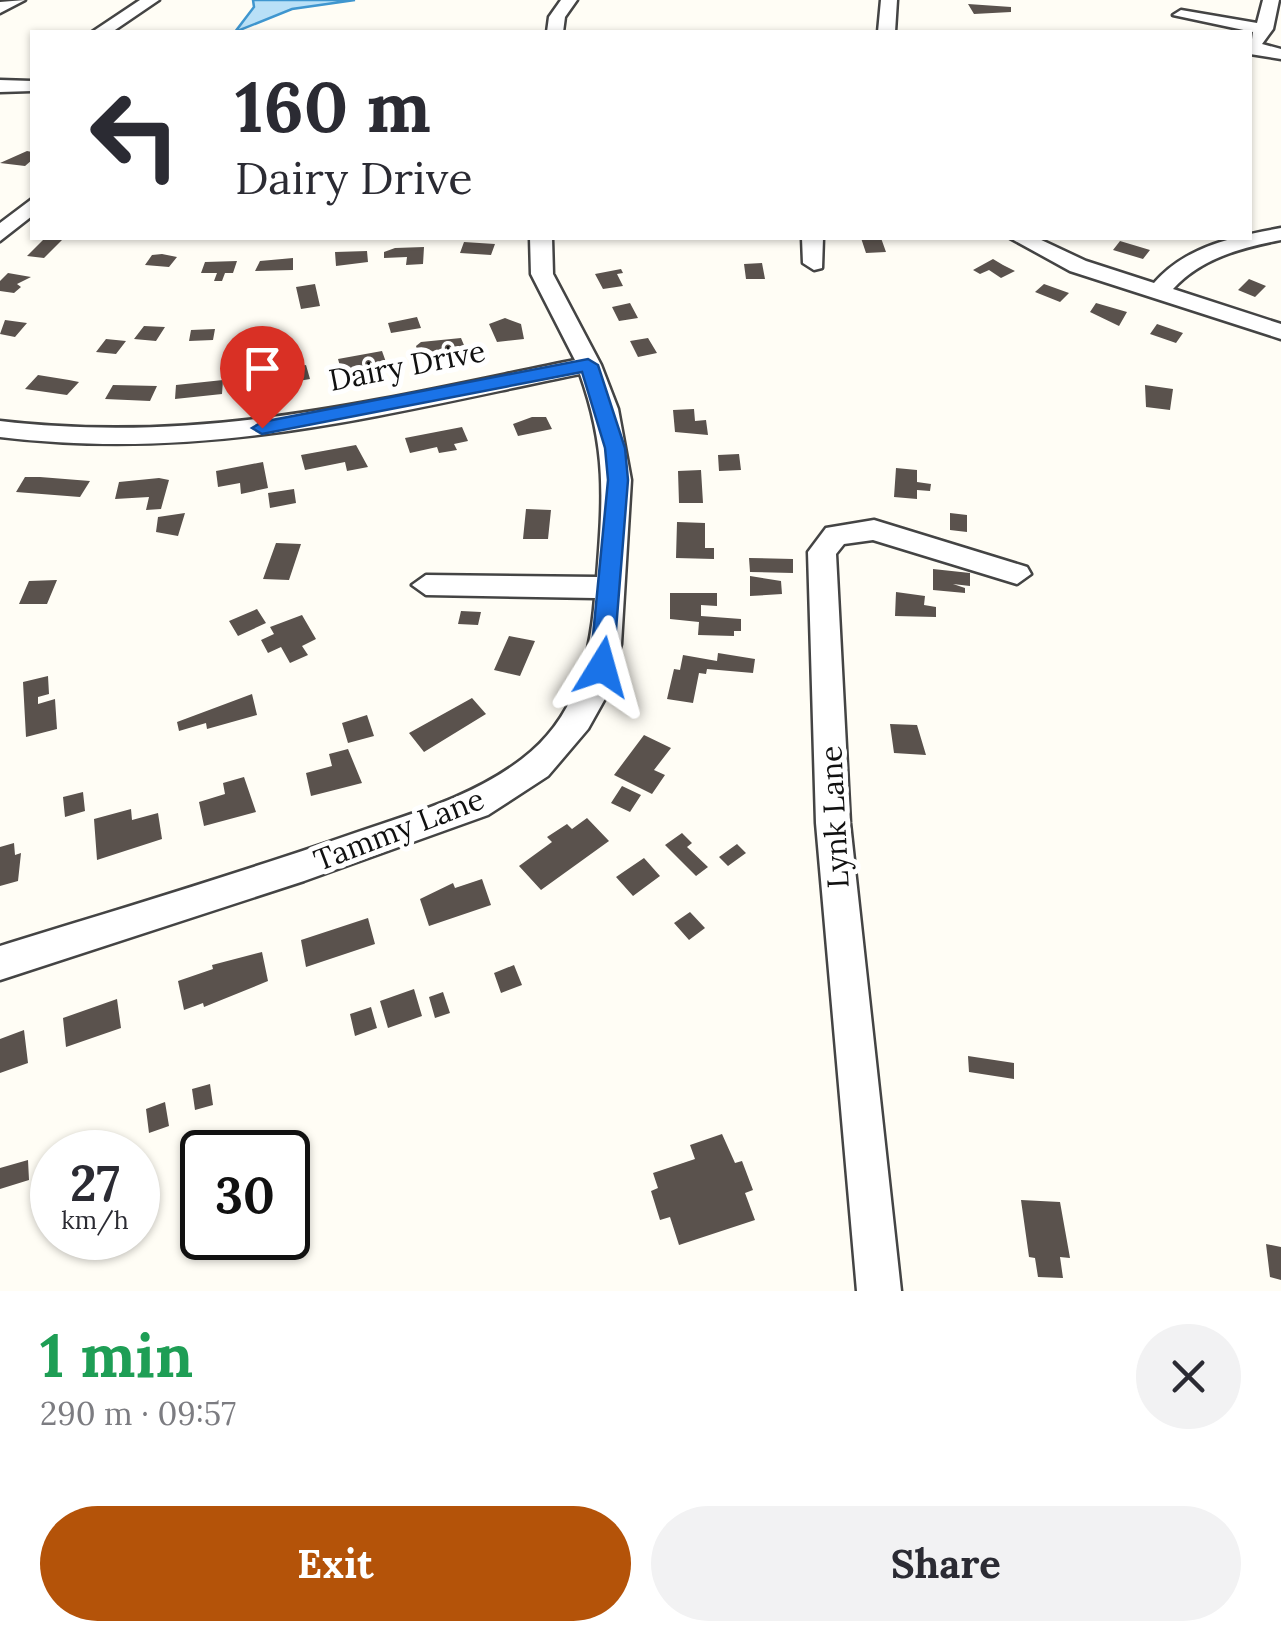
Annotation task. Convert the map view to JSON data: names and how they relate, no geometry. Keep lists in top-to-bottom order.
{
  "streets": {
    "street": ["Dairy Drive", "Lynk Lane", "Tammy Lane"]
  },
  "crossings": [
    ["Dairy Drive", "Tammy Lane"]
  ],
  "page": {
    "turn": ["160 m", "Dairy Drive"],
    "speed": "27 km/h",
    "limit": "30",
    "heading": ["1 min", "290 m · 09:57"],
    "buttons": ["Exit", "Share"]
  }
}
